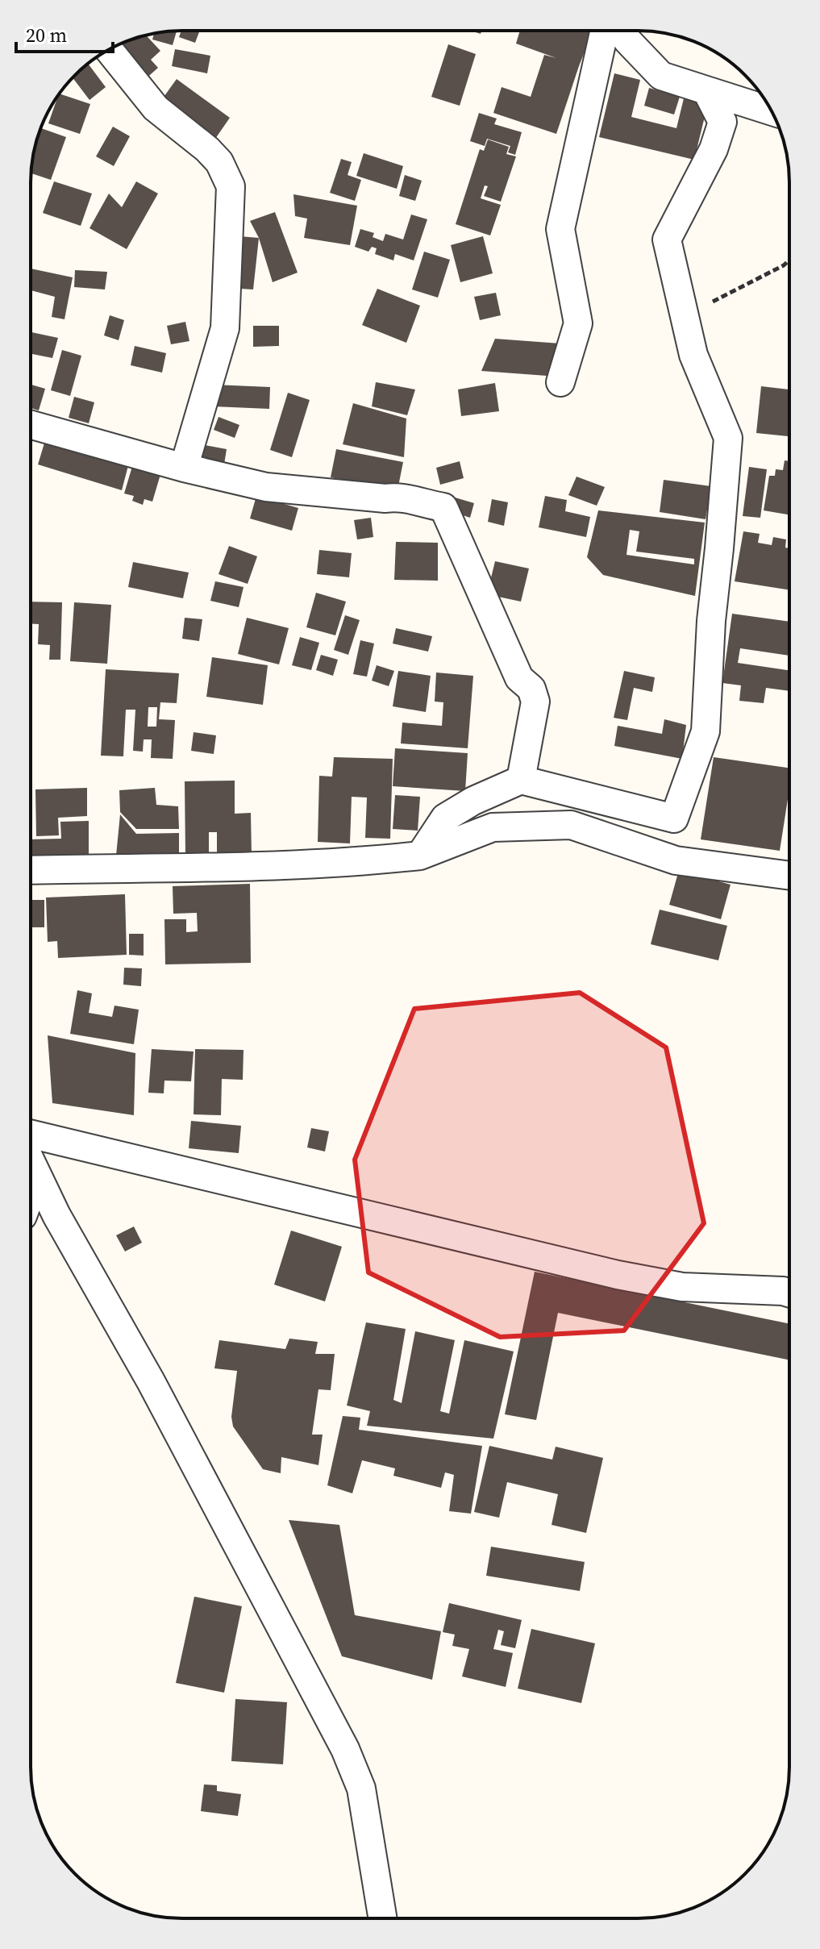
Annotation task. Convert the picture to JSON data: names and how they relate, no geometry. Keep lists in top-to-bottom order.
{
  "scale_bar": "20 m"
}
